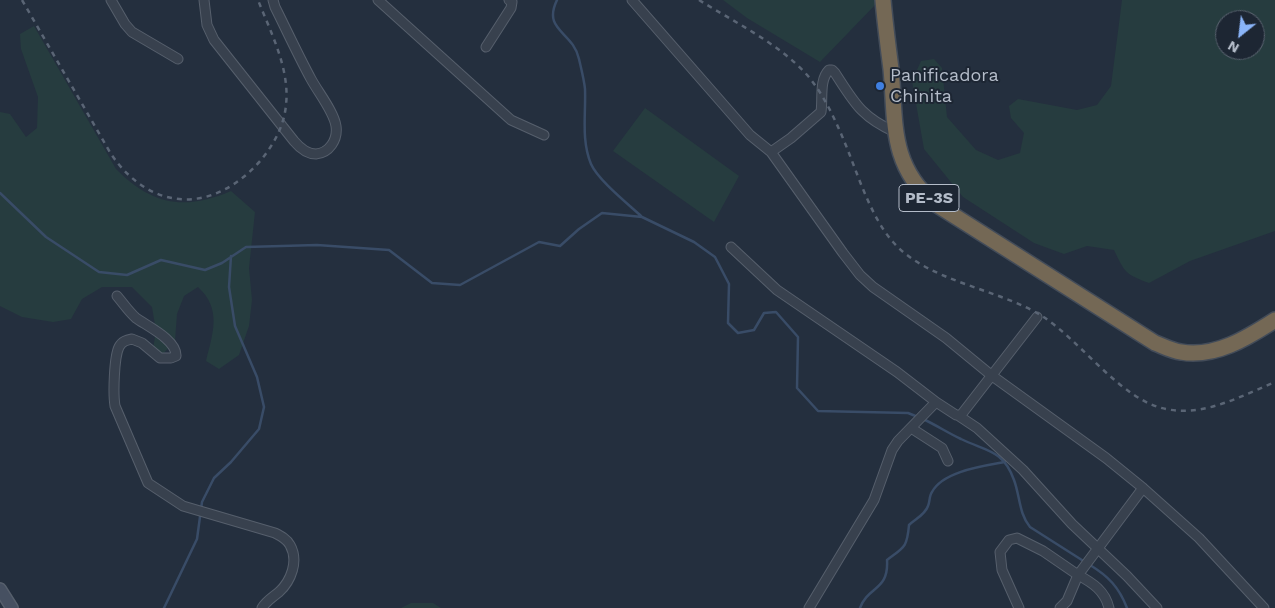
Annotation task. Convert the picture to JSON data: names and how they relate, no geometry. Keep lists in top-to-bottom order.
{
  "streets": {
    "highway": ["PE-3S"]
  },
  "places": ["Panificadora Chinita"],
  "north": "bottom left"
}
